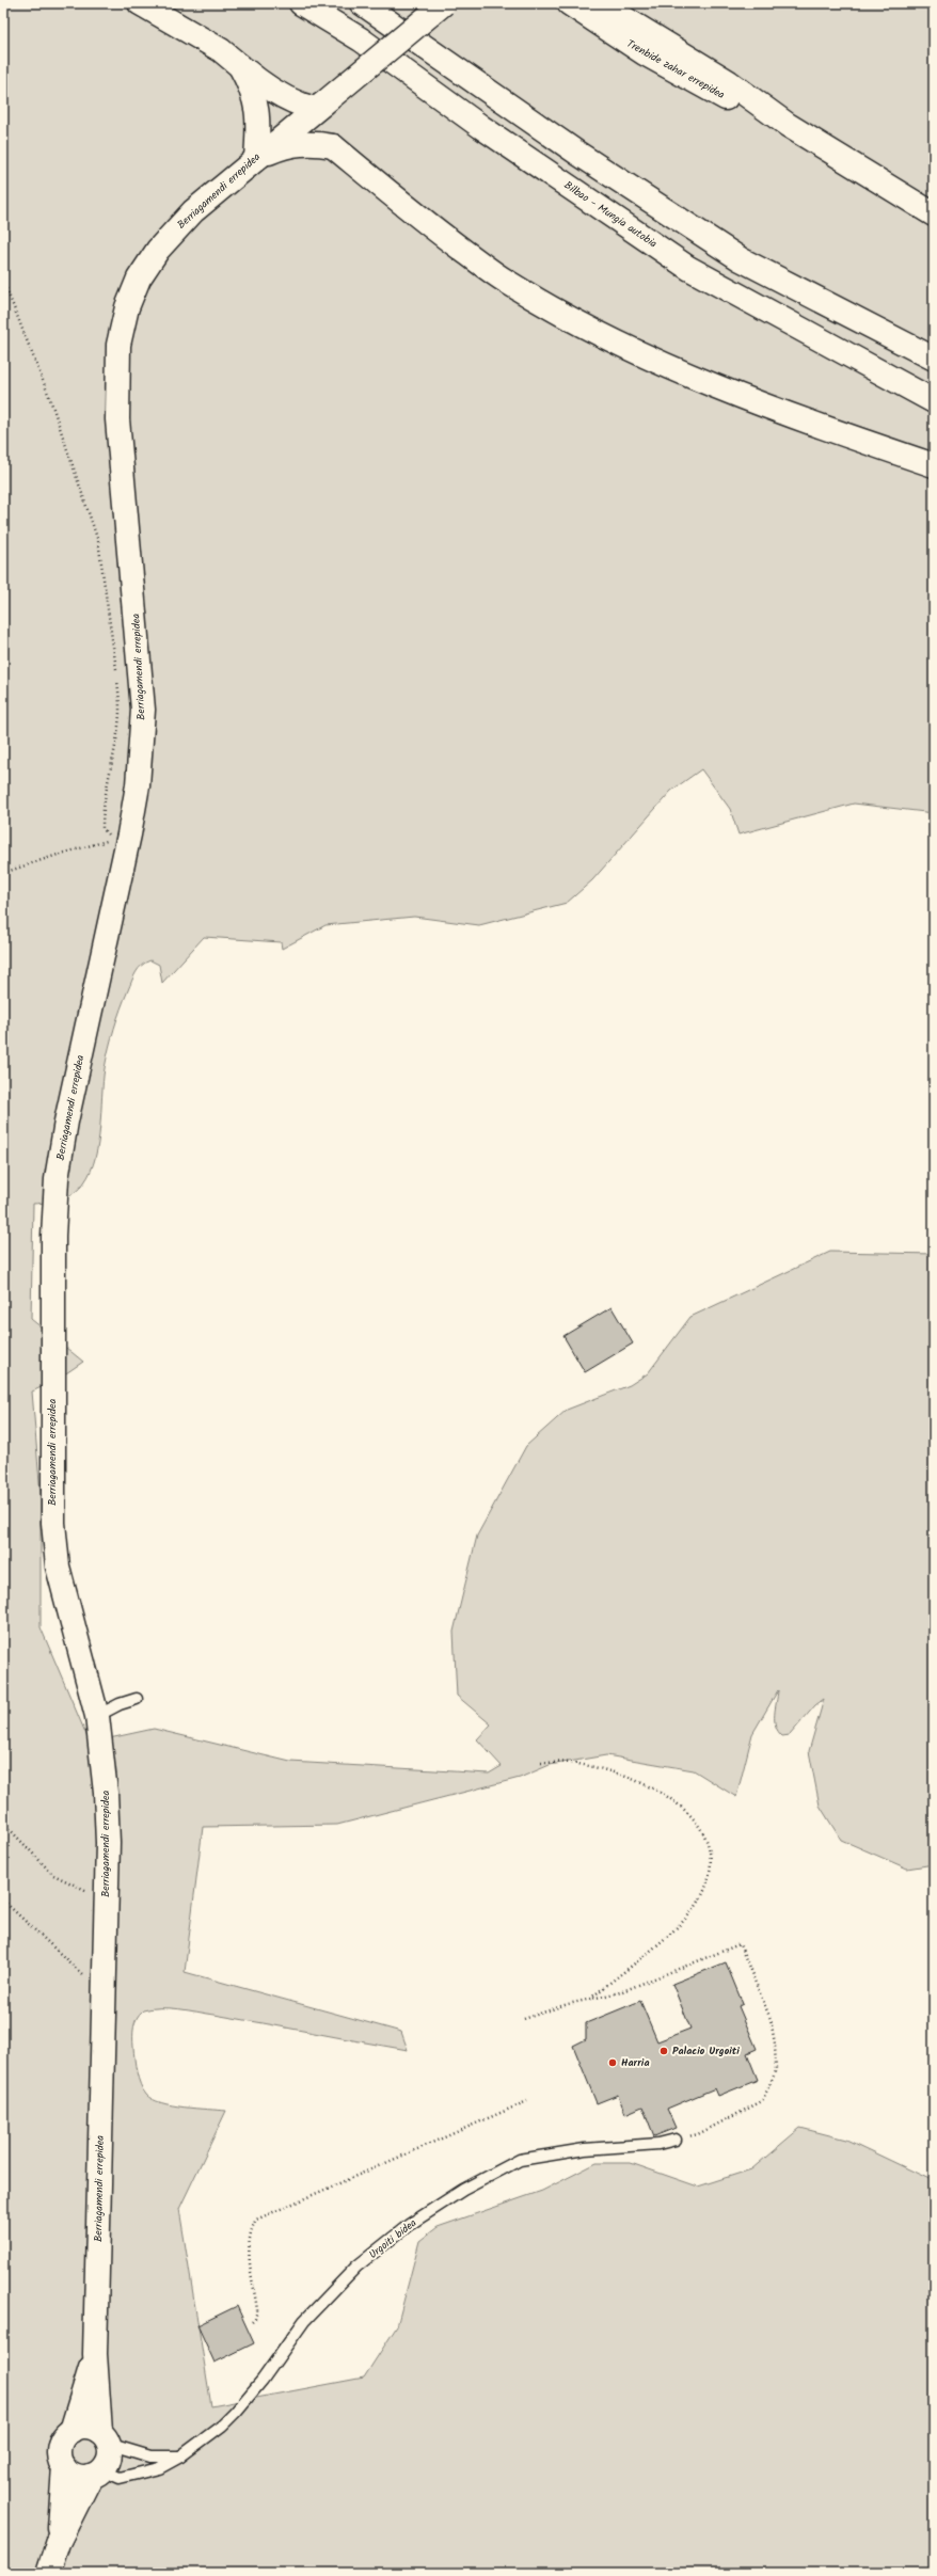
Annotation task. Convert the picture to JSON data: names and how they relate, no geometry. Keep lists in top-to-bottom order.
{
  "streets": {
    "main road": ["Trenbide zahar errepidea", "Berriagamendi errepidea", "Bilbao - Mungia autobia"],
    "lane": ["Urgoiti bidea"]
  },
  "places": ["Palacio Urgoiti", "Harria"]
}
